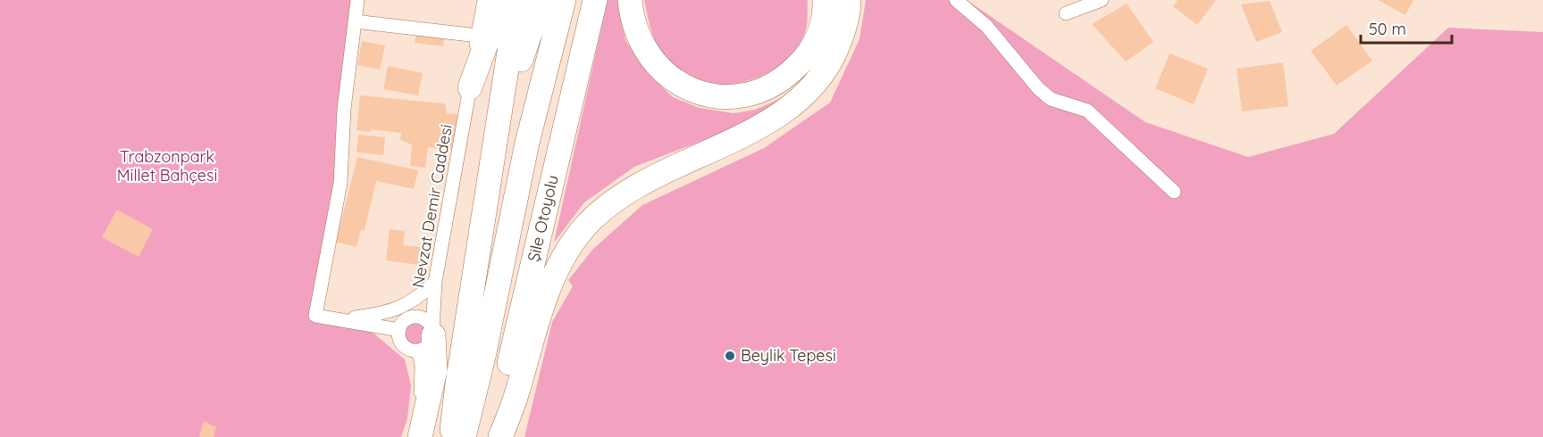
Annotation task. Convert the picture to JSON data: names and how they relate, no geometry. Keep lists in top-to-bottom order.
{
  "streets": {
    "highway": ["Şile Otoyolu"],
    "street": ["Nevzat Demir Caddesi"]
  },
  "parks": ["Trabzonpark Millet Bahçesi"],
  "places": ["Beylik Tepesi"],
  "scale_bar": "50 m"
}
